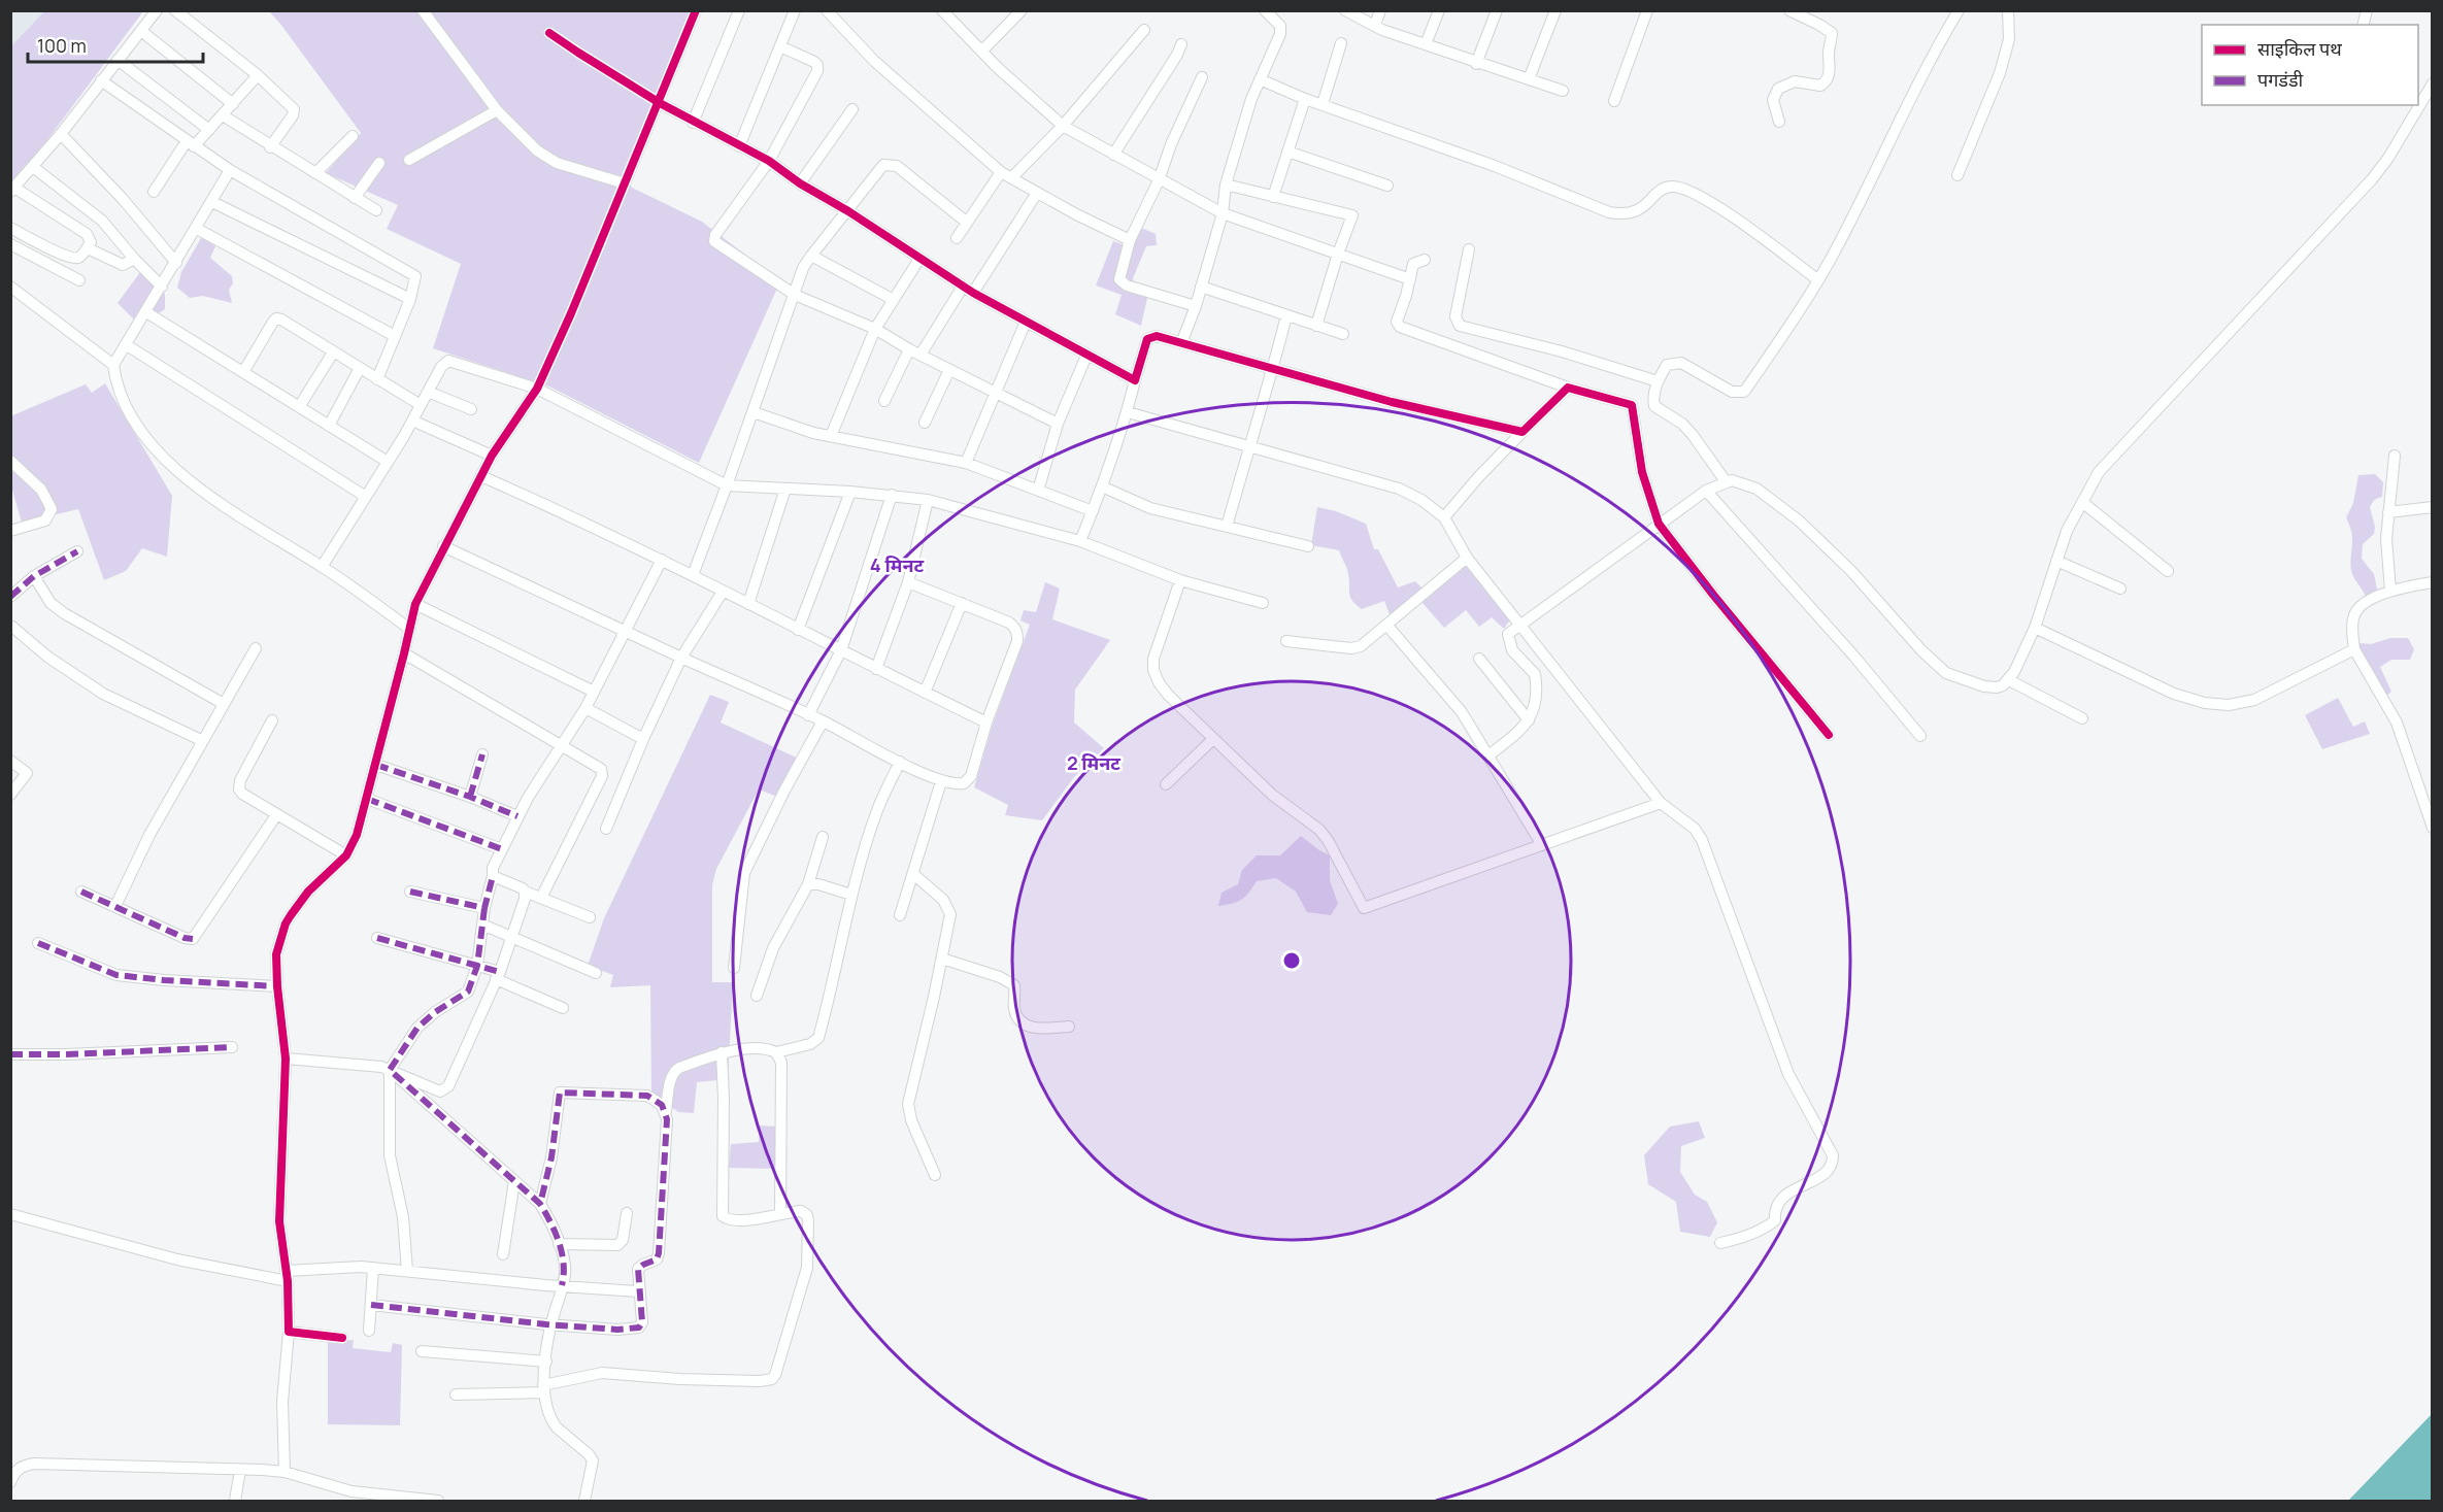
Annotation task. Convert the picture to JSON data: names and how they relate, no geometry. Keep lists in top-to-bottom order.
{
  "legend": ["साइकिल पथ", "पगडंडी"],
  "scale_bar": "100 m",
  "rings": ["4 मिनट", "2 मिनट"]
}
